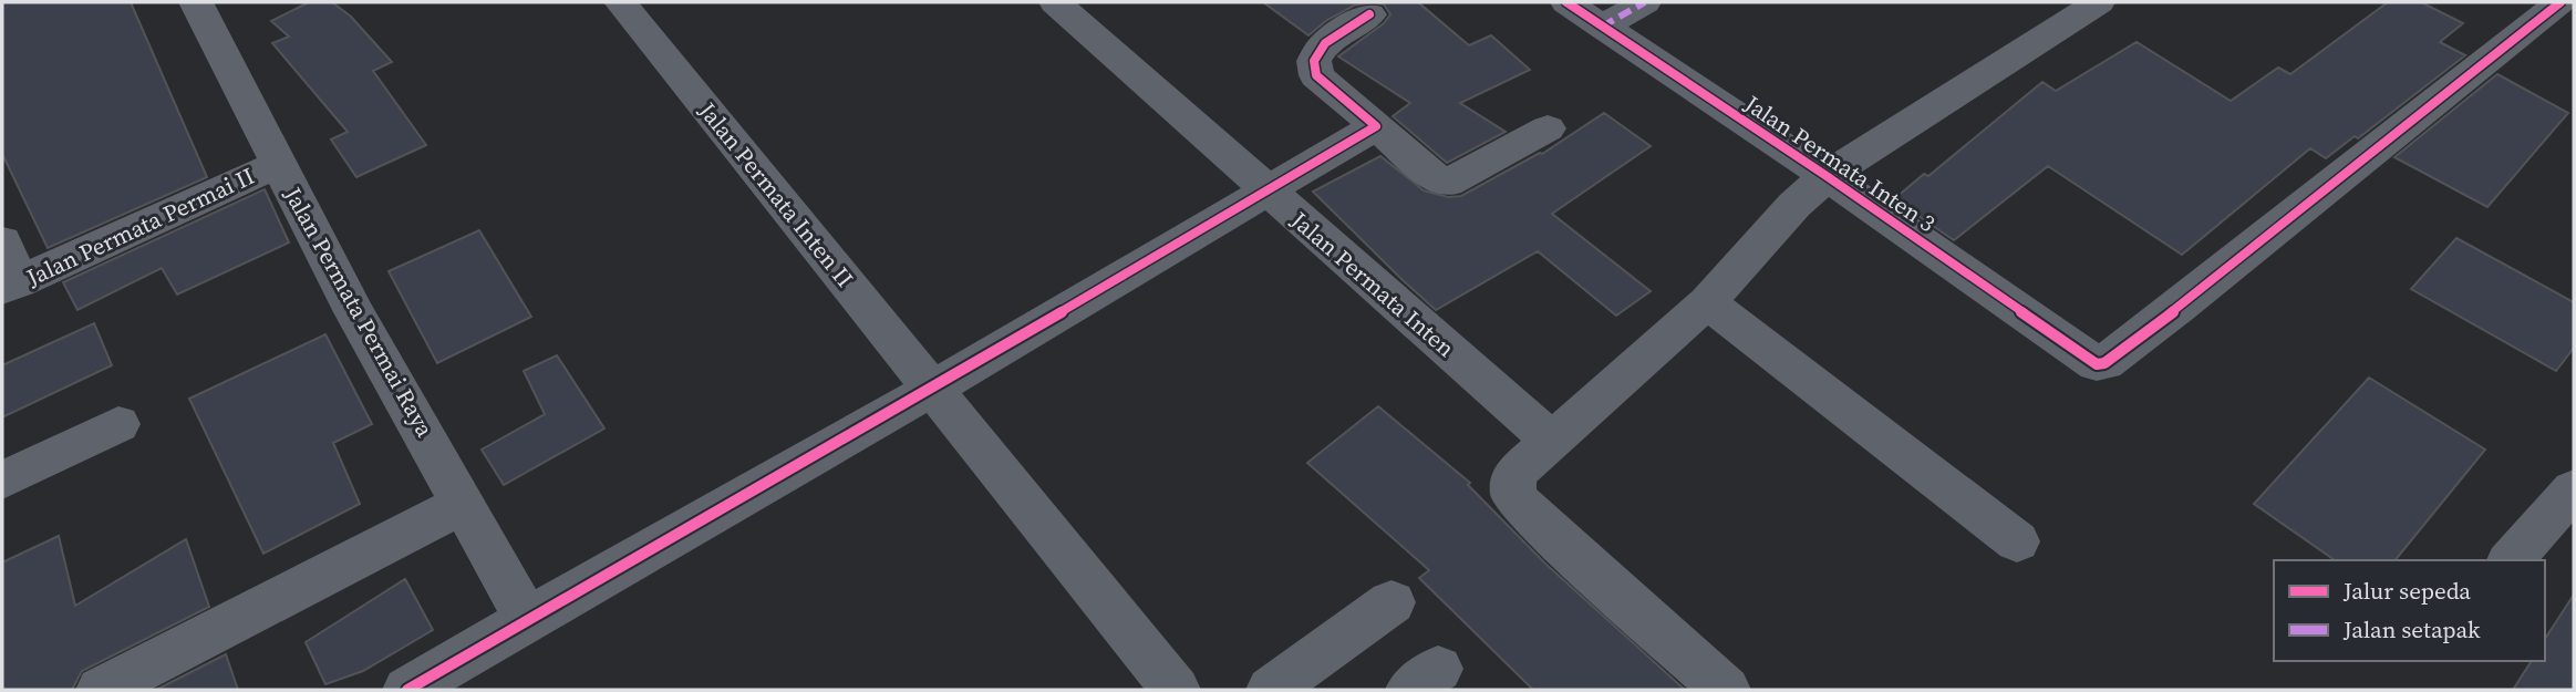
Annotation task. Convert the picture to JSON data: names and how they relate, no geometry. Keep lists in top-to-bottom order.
{
  "streets": {
    "street": [
      "Jalan Permata Inten 3",
      "Jalan Permata Inten II",
      "Jalan Permata Permai II",
      "Jalan Permata Inten",
      "Jalan Permata Permai Raya"
    ]
  },
  "crossings": [
    ["Jalan Permata Permai II", "Jalan Permata Permai Raya"]
  ],
  "legend": ["Jalur sepeda", "Jalan setapak"]
}
